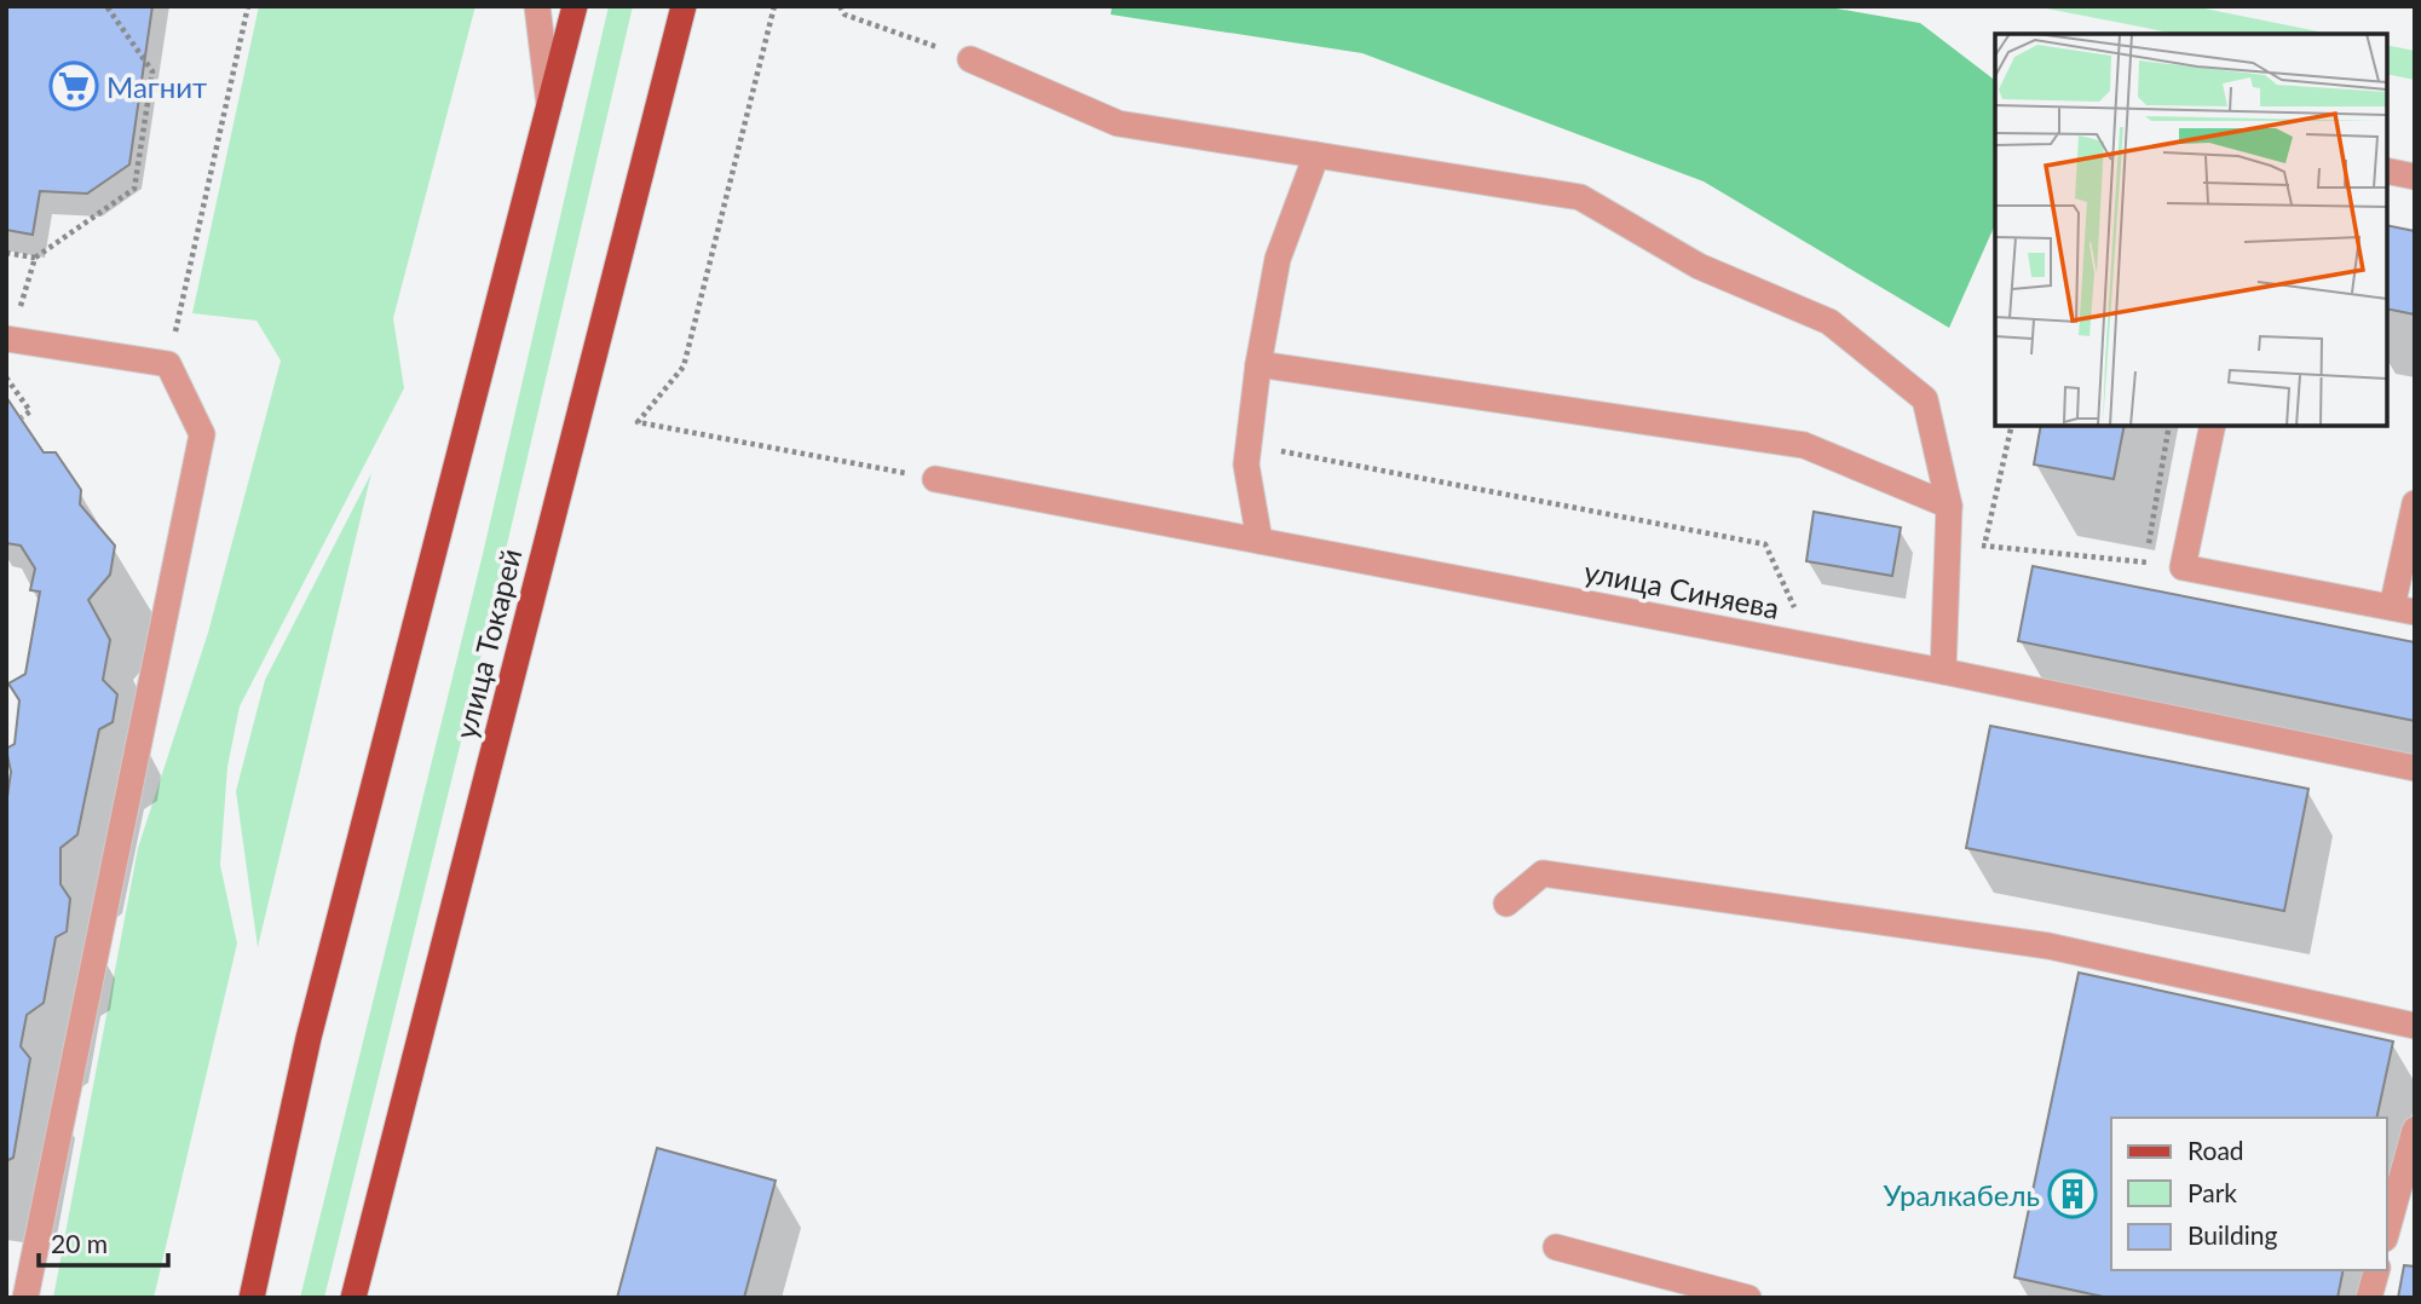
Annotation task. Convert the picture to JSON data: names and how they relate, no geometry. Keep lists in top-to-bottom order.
{
  "streets": {
    "main road": ["улица Токарей"],
    "street": ["улица Синяева"]
  },
  "places": {
    "supermarket": ["Магнит"],
    "building": ["Уралкабель"]
  },
  "legend": ["Road", "Park", "Building"],
  "scale_bar": "20 m"
}
